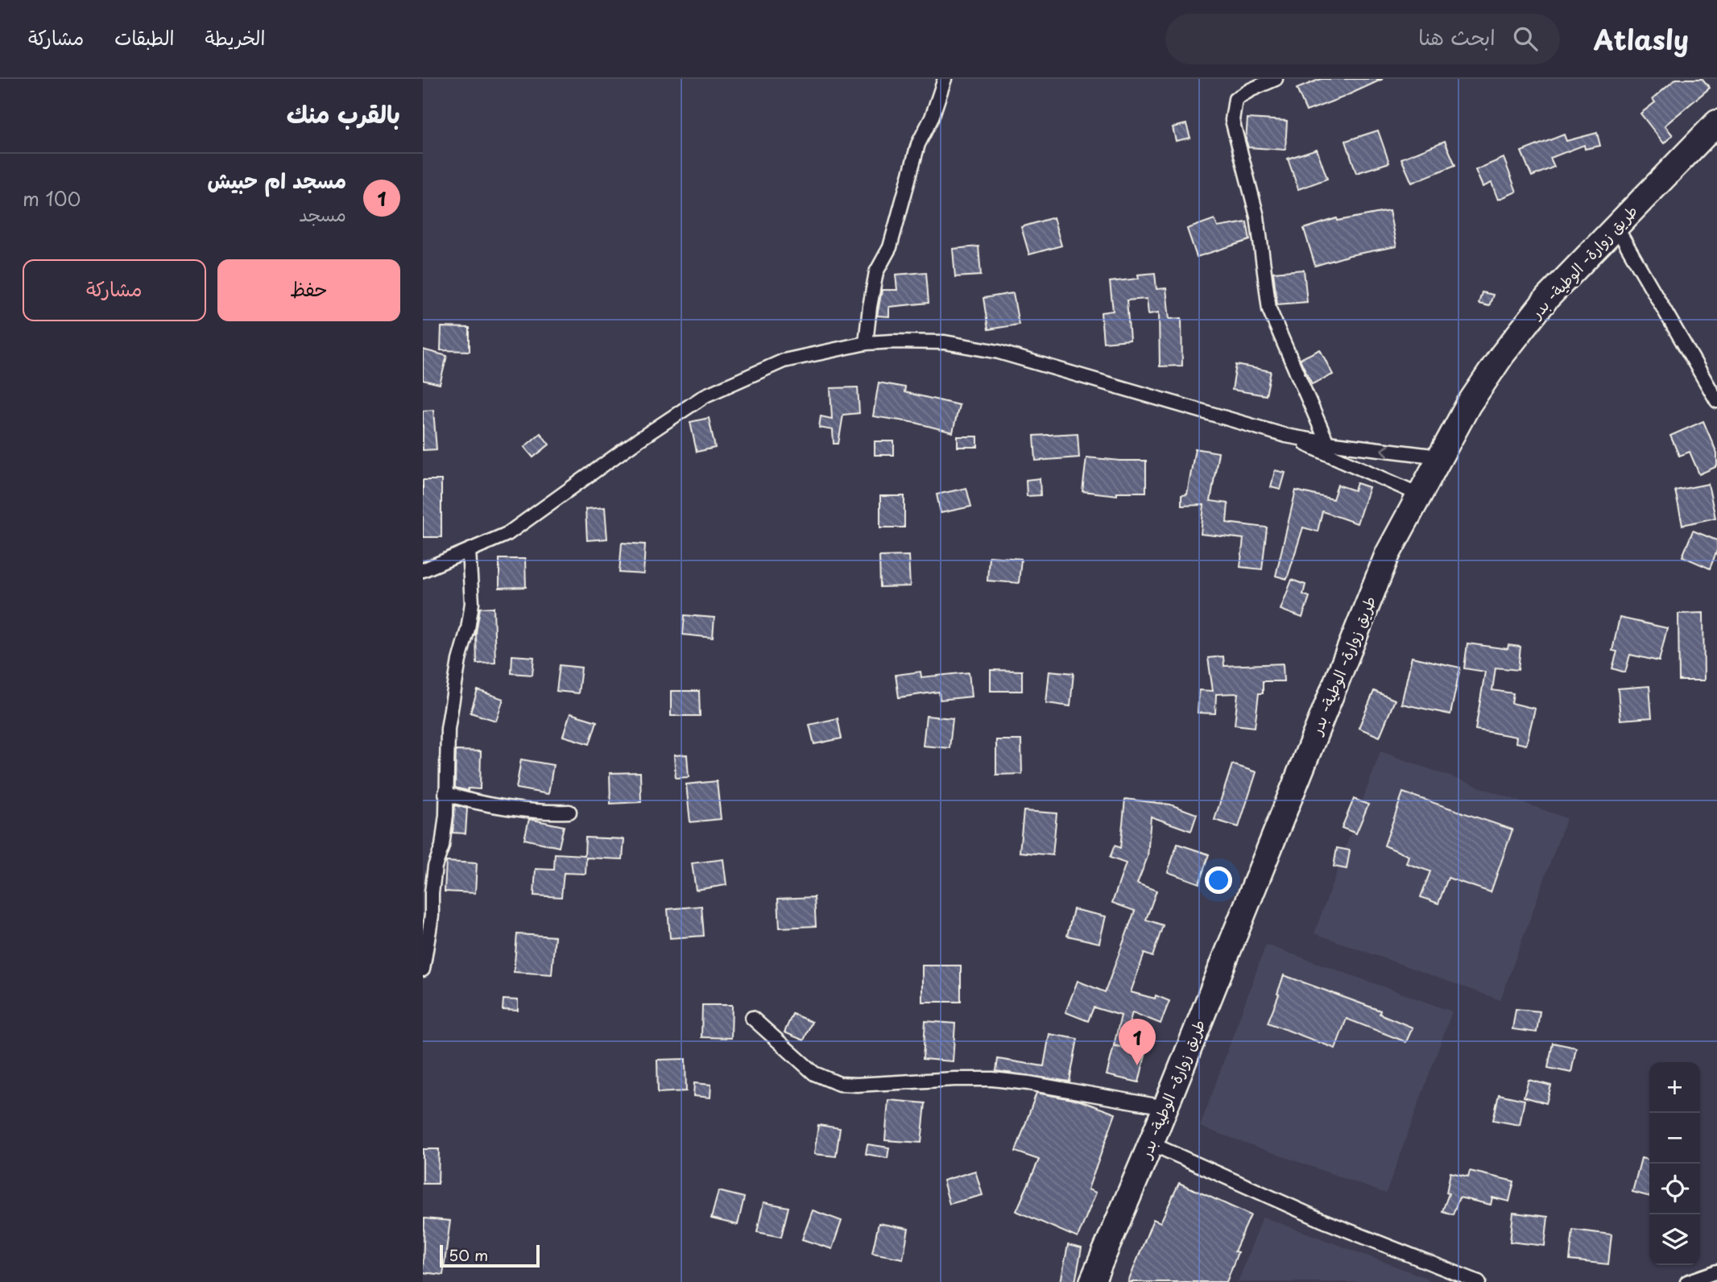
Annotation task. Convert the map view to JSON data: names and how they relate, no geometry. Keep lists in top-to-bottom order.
{
  "streets": {
    "highway": ["طريق زوارة- الوطية- بدر"]
  },
  "scale_bar": "50 m",
  "page": {
    "header": "Atlasly",
    "search": "ابحث هنا",
    "nav": ["الخريطة", "الطبقات", "مشاركة"],
    "heading": "بالقرب منك",
    "list": [
      {
        "mark": "1",
        "name": "مسجد ام حبيش",
        "note": "مسجد",
        "value": "100 m"
      }
    ],
    "buttons": ["حفظ", "مشاركة"],
    "pins": "1",
    "map_buttons": ["+", "−"],
    "scale": "50 m"
  }
}
